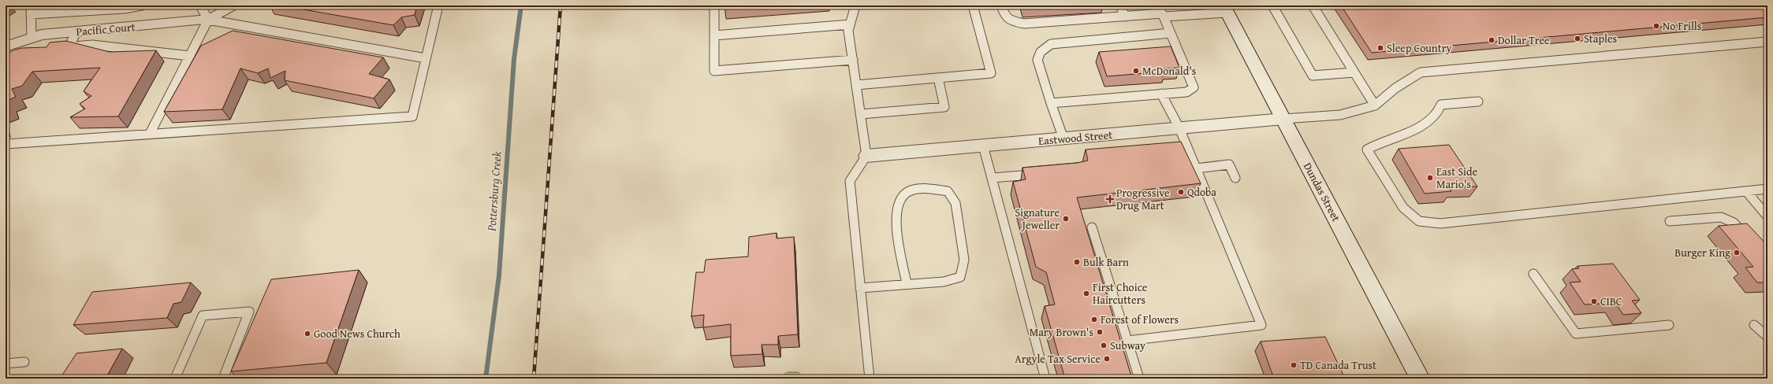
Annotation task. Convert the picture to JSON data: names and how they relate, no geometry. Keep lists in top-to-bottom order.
{
  "streets": {
    "main road": ["Dundas Street"],
    "street": ["Pacific Court", "Eastwood Street"]
  },
  "crossings": [
    ["Eastwood Street", "Dundas Street"]
  ],
  "water": ["Pottersburg Creek"],
  "places": {
    "other": [
      "No Frills",
      "Staples",
      "Dollar Tree",
      "Sleep Country",
      "McDonald's",
      "East Side Mario's",
      "Qdoba",
      "Signature Jeweller",
      "Burger King",
      "Bulk Barn",
      "First Choice Haircutters",
      "CIBC",
      "Forest of Flowers",
      "Mary Brown's",
      "Good News Church",
      "Subway",
      "Argyle Tax Service",
      "TD Canada Trust"
    ],
    "health": ["Progressive Drug Mart"]
  }
}
